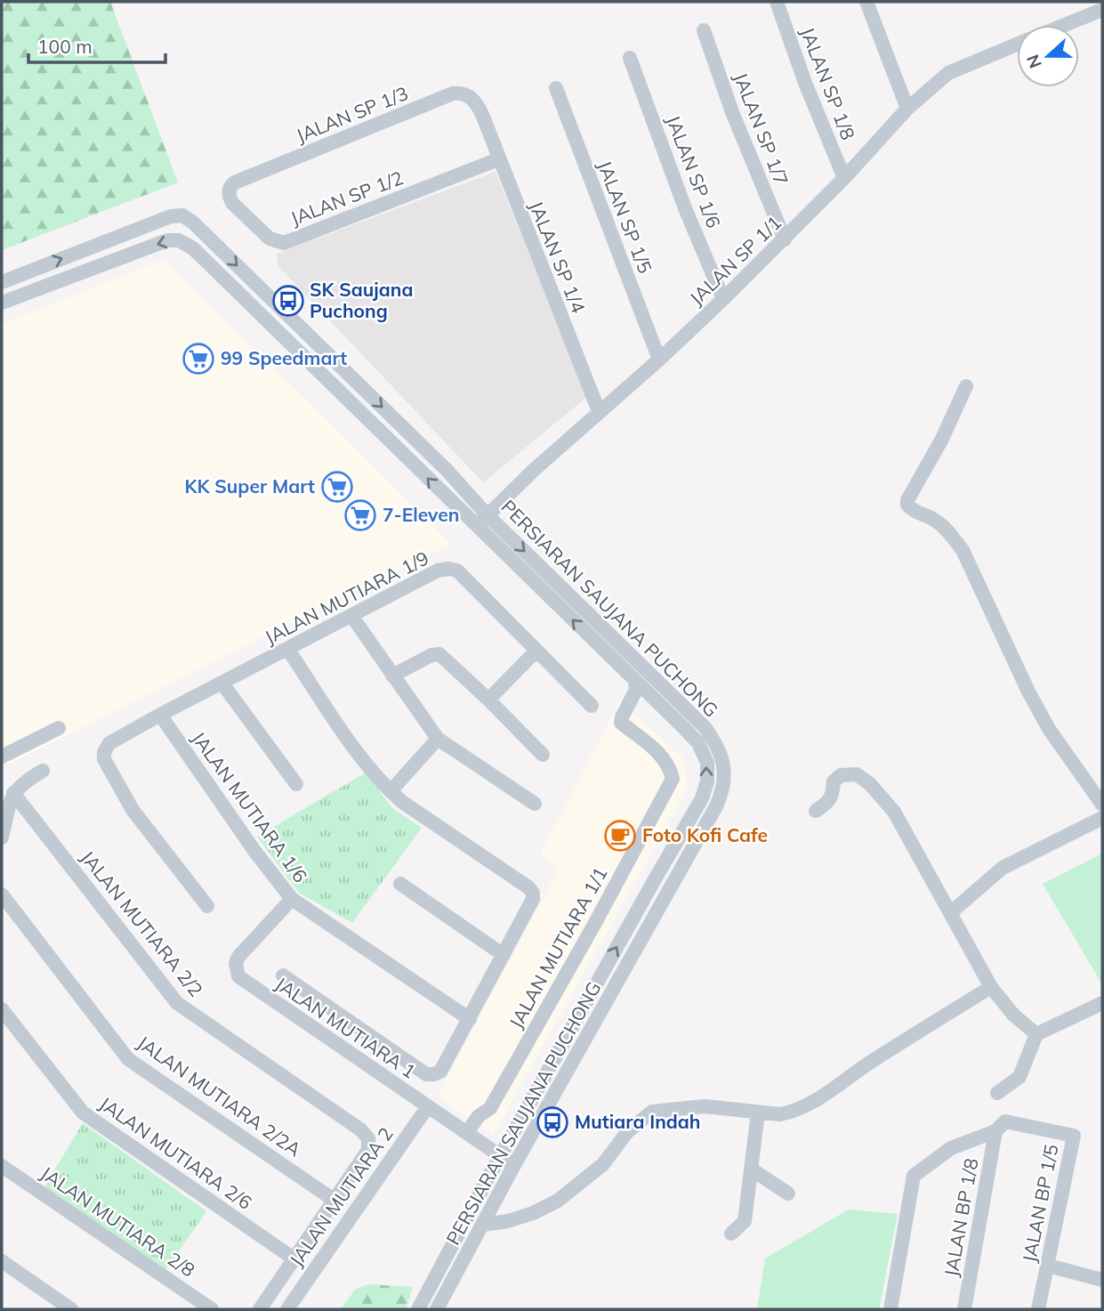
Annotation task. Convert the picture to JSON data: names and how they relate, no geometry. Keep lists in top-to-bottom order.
{
  "streets": {
    "street": [
      "JALAN SP 1/8",
      "JALAN SP 1/3",
      "JALAN SP 1/7",
      "JALAN SP 1/6",
      "JALAN SP 1/2",
      "JALAN SP 1/5",
      "JALAN SP 1/4",
      "JALAN SP 1/1",
      "JALAN MUTIARA 1/9",
      "PERSIARAN SAUJANA PUCHONG",
      "JALAN MUTIARA 1/6",
      "JALAN MUTIARA 2/2",
      "JALAN MUTIARA 1/1",
      "JALAN MUTIARA 1",
      "JALAN MUTIARA 2/2A",
      "JALAN MUTIARA 2/6",
      "JALAN MUTIARA 2",
      "JALAN BP 1/5",
      "JALAN BP 1/8",
      "JALAN MUTIARA 2/8"
    ]
  },
  "crossings": [
    ["JALAN SP 1/8", "JALAN SP 1/1"],
    ["JALAN SP 1/3", "JALAN SP 1/2"],
    ["JALAN SP 1/3", "JALAN SP 1/4"],
    ["JALAN SP 1/7", "JALAN SP 1/1"],
    ["JALAN SP 1/6", "JALAN SP 1/1"],
    ["JALAN SP 1/2", "JALAN SP 1/4"],
    ["JALAN SP 1/5", "JALAN SP 1/1"],
    ["JALAN SP 1/4", "JALAN SP 1/1"],
    ["JALAN SP 1/1", "PERSIARAN SAUJANA PUCHONG"],
    ["JALAN MUTIARA 1/9", "JALAN MUTIARA 1/6"],
    ["PERSIARAN SAUJANA PUCHONG", "JALAN MUTIARA 1"],
    ["JALAN MUTIARA 1/6", "JALAN MUTIARA 1"],
    ["JALAN MUTIARA 2/2", "JALAN MUTIARA 2/2A"],
    ["JALAN MUTIARA 1/1", "JALAN MUTIARA 1"],
    ["JALAN MUTIARA 1", "JALAN MUTIARA 2"],
    ["JALAN BP 1/5", "JALAN BP 1/8"]
  ],
  "places": {
    "bus stop": ["SK Saujana Puchong", "Mutiara Indah"],
    "supermarket": ["99 Speedmart", "KK Super Mart", "7-Eleven"],
    "cafe": ["Foto Kofi Cafe"]
  },
  "scale_bar": "100 m",
  "north": "left"
}
